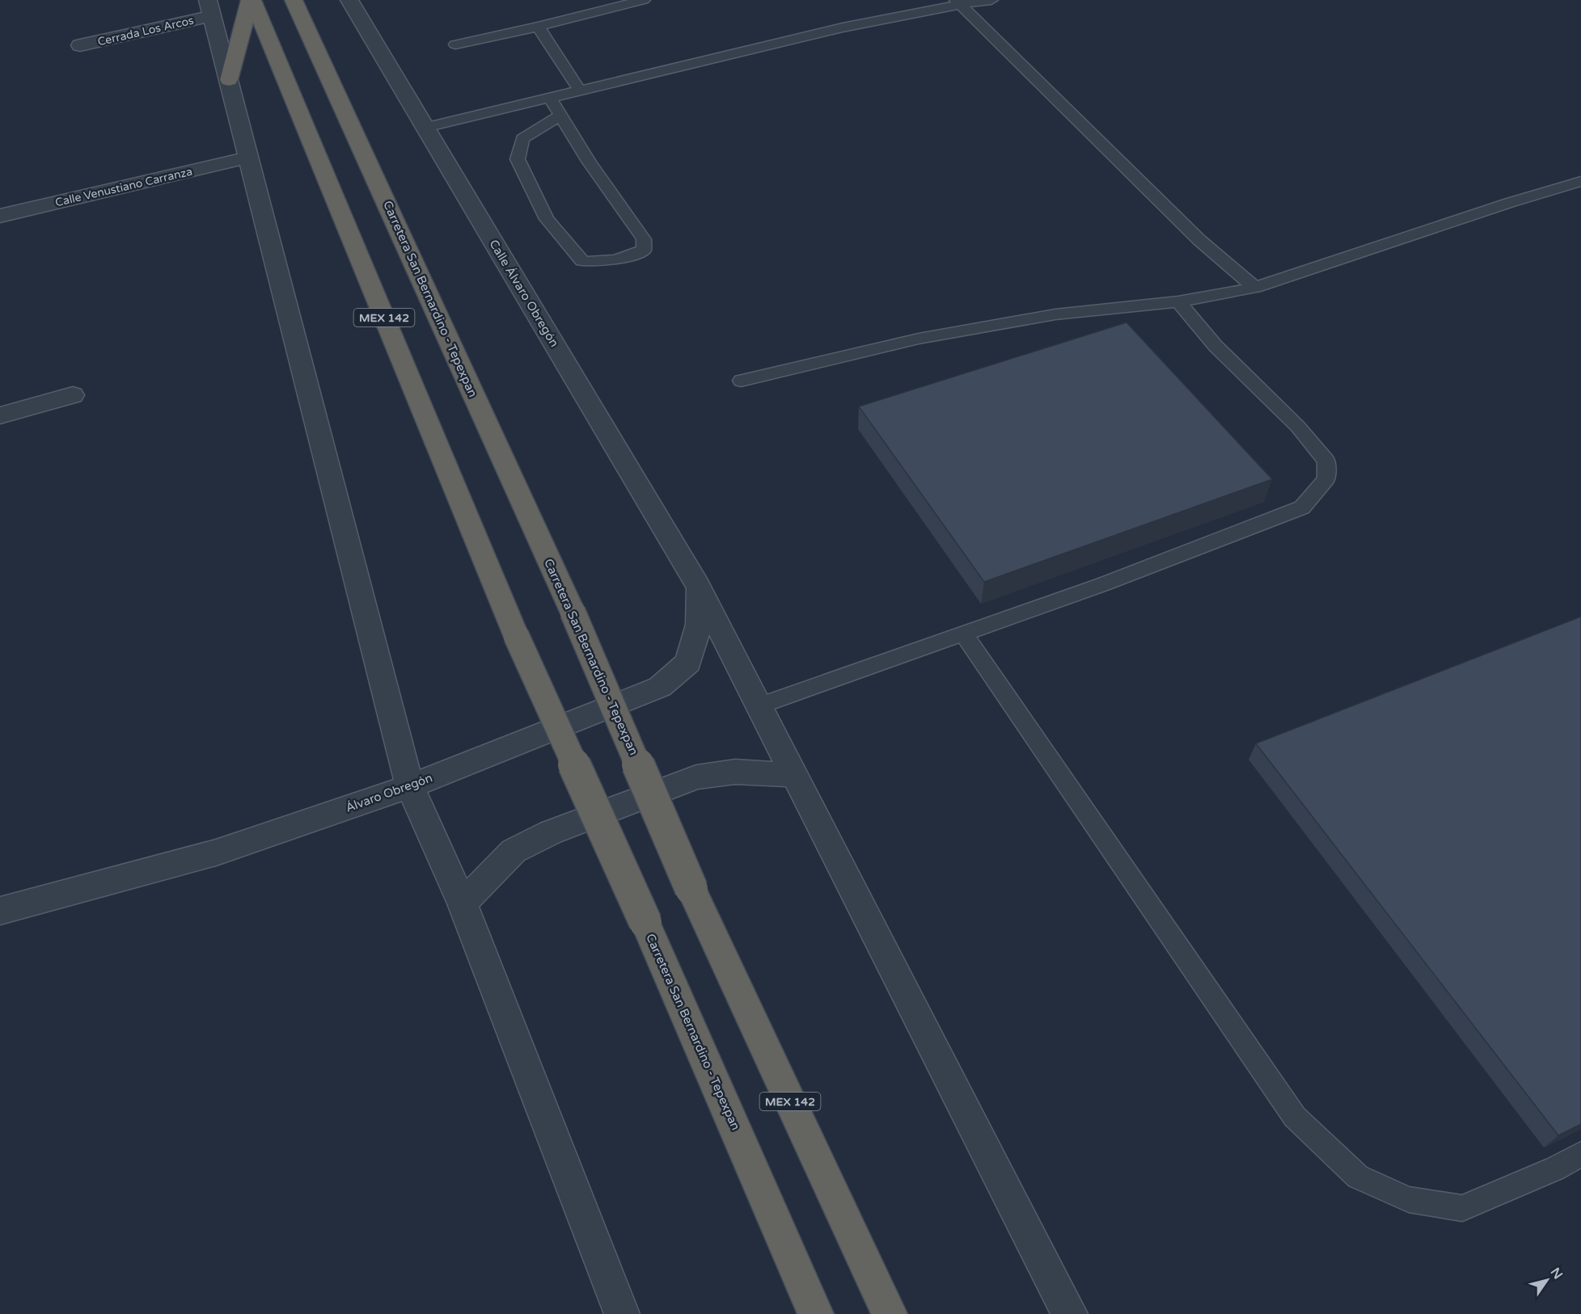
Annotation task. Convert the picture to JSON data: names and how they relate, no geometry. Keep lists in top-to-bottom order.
{
  "streets": {
    "highway": ["Carretera San Bernardino - Tepexpan", "MEX 142"],
    "street": [
      "Cerrada Los Arcos",
      "Calle Venustiano Carranza",
      "Calle Álvaro Obregón",
      "Álvaro Obregón"
    ]
  },
  "crossings": [
    ["Calle Álvaro Obregón", "Álvaro Obregón"]
  ],
  "north": "top right"
}
